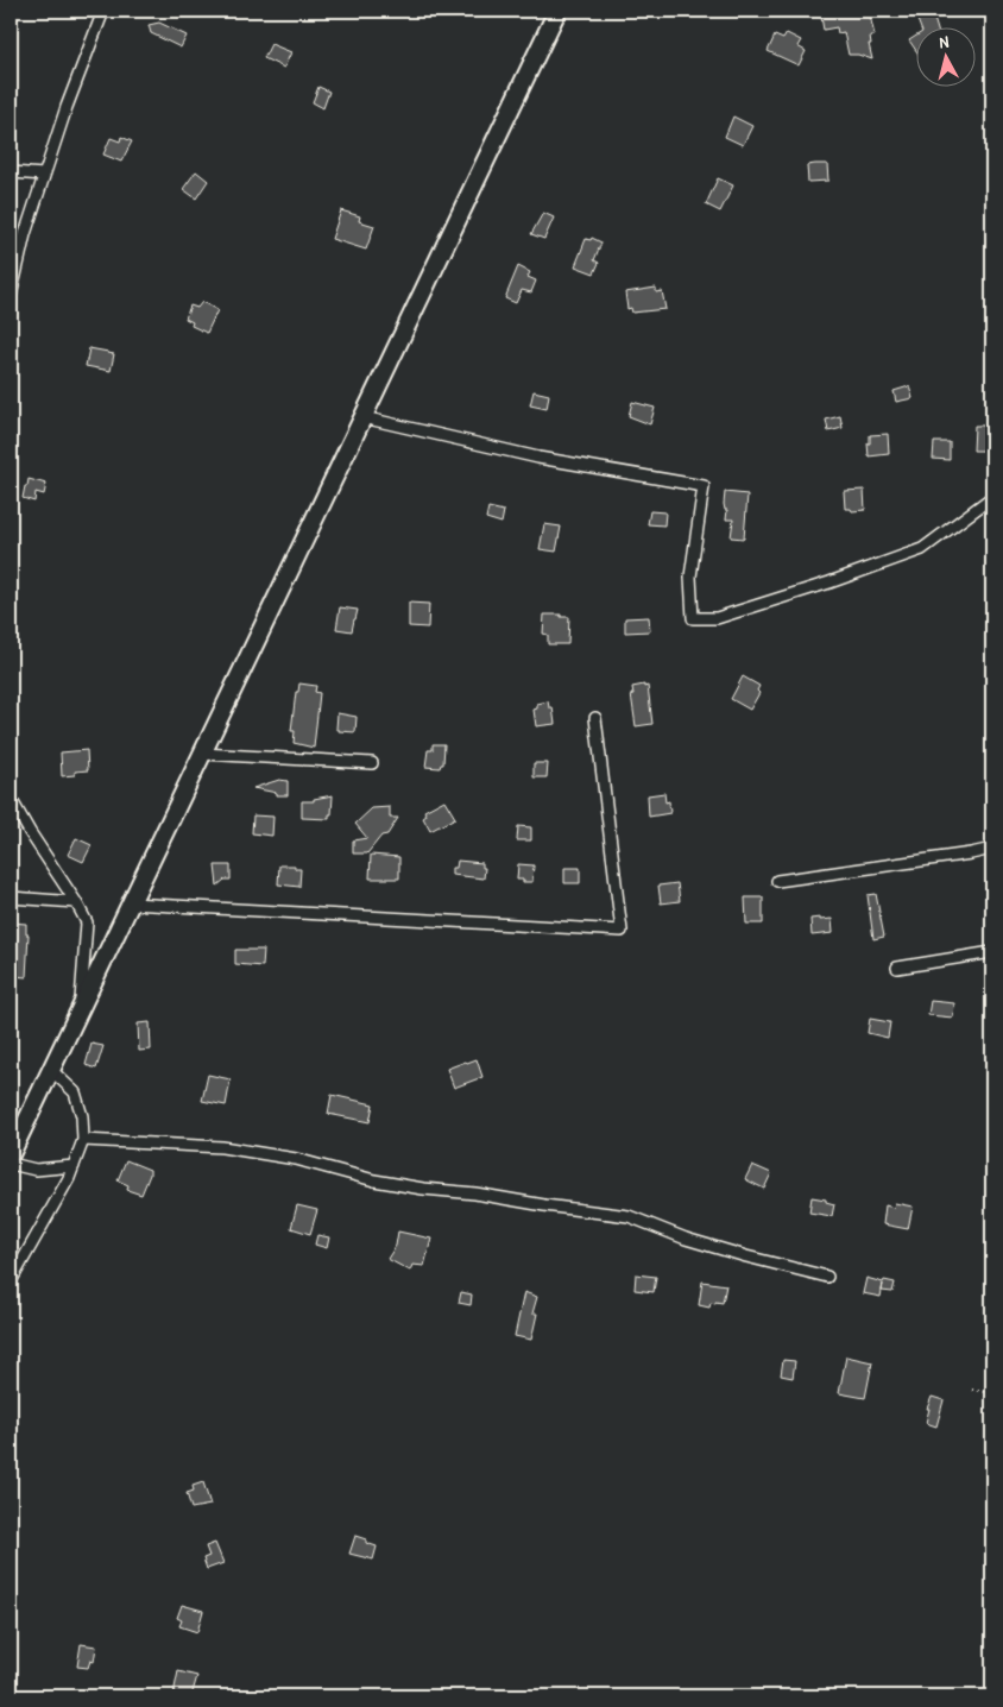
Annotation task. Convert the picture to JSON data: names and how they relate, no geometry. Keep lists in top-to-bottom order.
{
  "north": "top"
}
